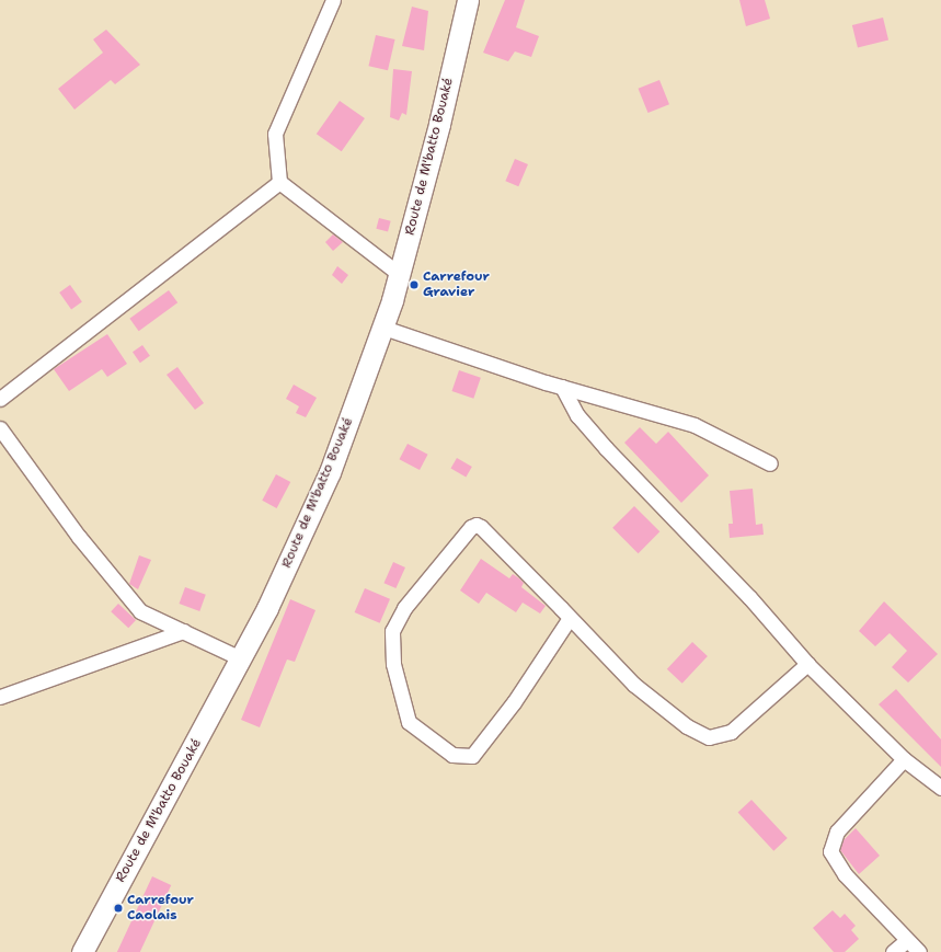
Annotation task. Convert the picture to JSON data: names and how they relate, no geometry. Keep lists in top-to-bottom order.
{
  "streets": {
    "street": ["Route de M'batto Bouaké"]
  },
  "places": ["Carrefour Gravier", "Carrefour Caolais"]
}
